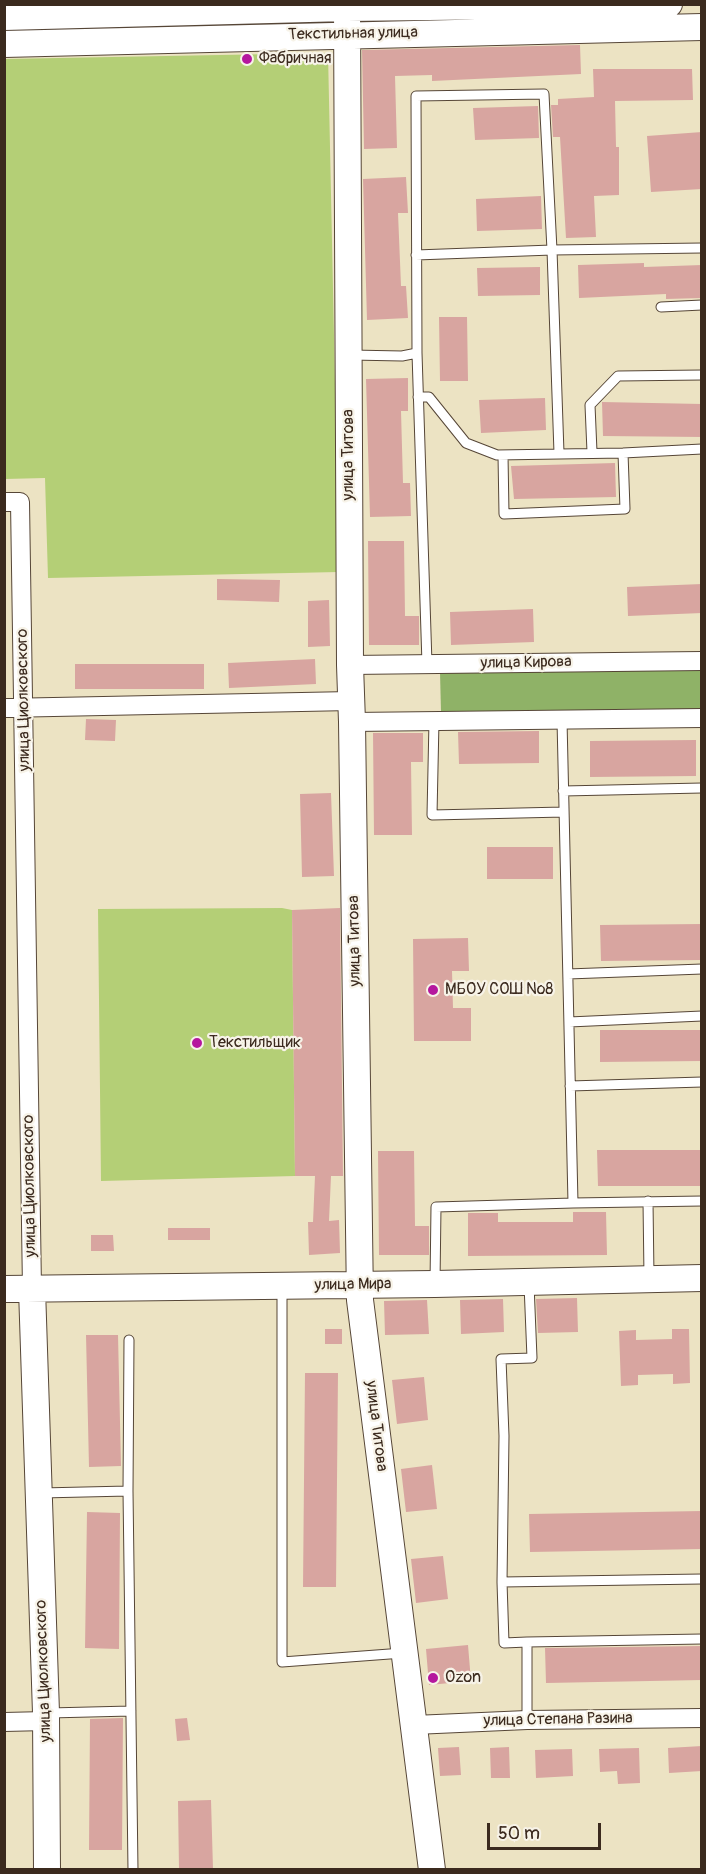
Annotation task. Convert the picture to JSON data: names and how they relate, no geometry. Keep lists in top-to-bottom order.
{
  "streets": {
    "street": [
      "Текстильная улица",
      "улица Титова",
      "улица Кирова",
      "улица Циолковского",
      "улица Мира",
      "улица Степана Разина"
    ]
  },
  "crossings": [
    ["Текстильная улица", "улица Титова"],
    ["улица Титова", "улица Кирова"],
    ["улица Титова", "улица Мира"],
    ["улица Титова", "улица Степана Разина"],
    ["улица Циолковского", "улица Мира"]
  ],
  "places": [
    "Фабричная",
    "МБОУ СОШ №8",
    "Текстильщик",
    "Ozon"
  ],
  "scale_bar": "50 m"
}
